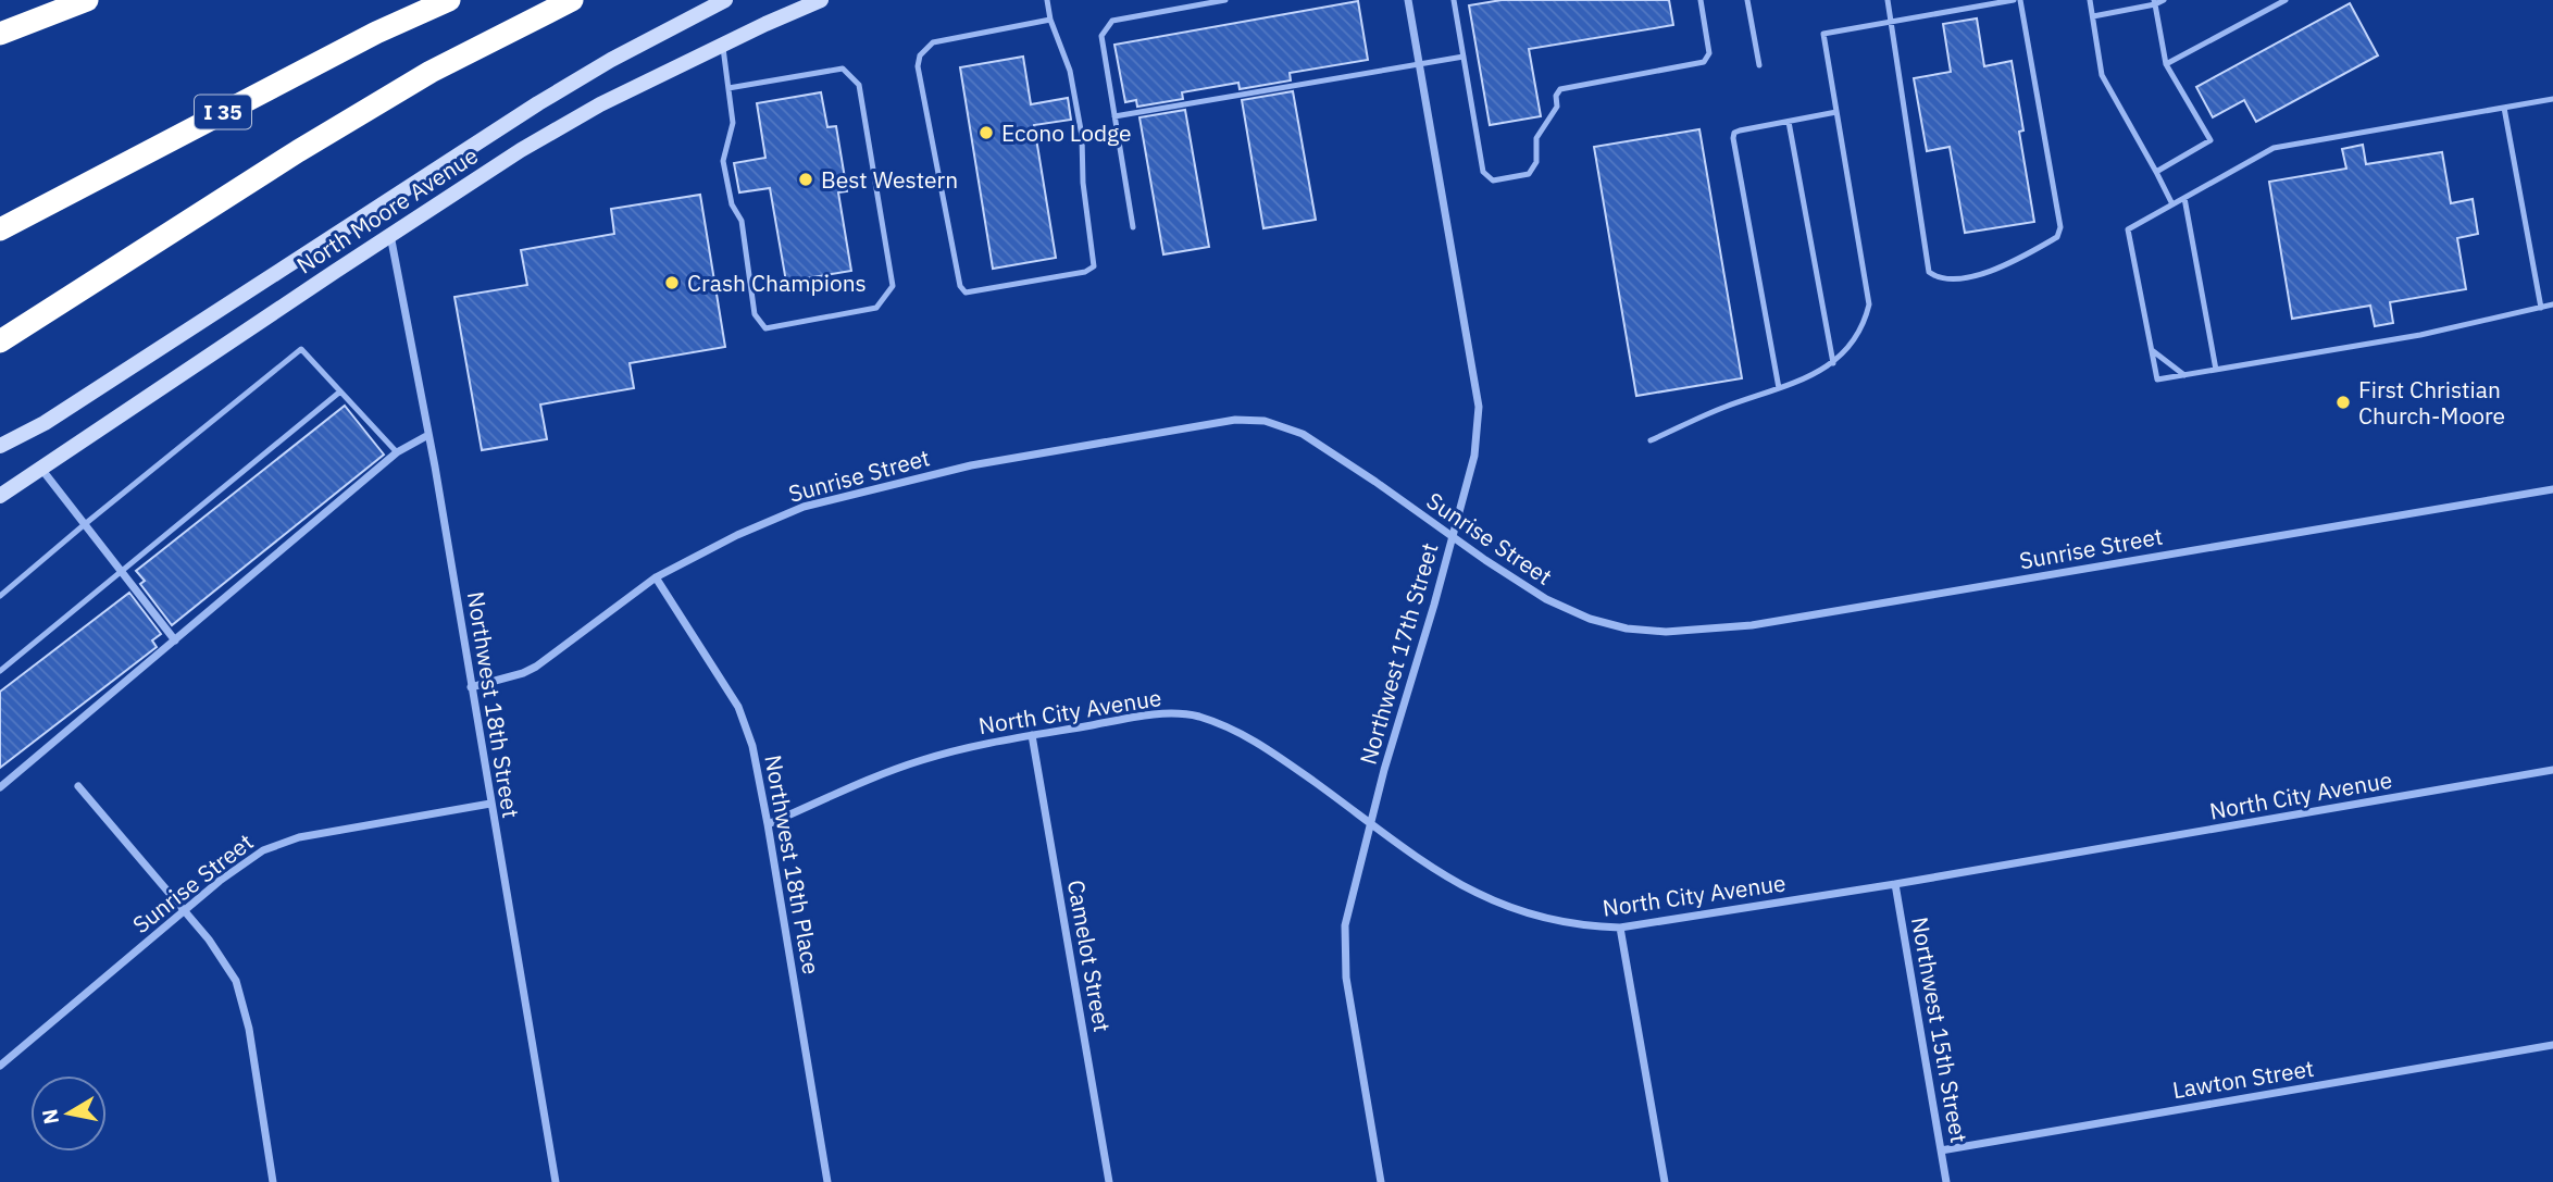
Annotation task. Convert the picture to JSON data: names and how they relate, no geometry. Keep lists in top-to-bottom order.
{
  "streets": {
    "highway": ["I 35"],
    "street": [
      "North Moore Avenue",
      "Sunrise Street",
      "Northwest 17th Street",
      "Northwest 18th Street",
      "North City Avenue",
      "Northwest 18th Place",
      "Camelot Street",
      "Northwest 15th Street",
      "Lawton Street"
    ]
  },
  "crossings": [
    ["North Moore Avenue", "Northwest 18th Street"],
    ["Sunrise Street", "Northwest 17th Street"],
    ["Sunrise Street", "Northwest 18th Street"],
    ["Sunrise Street", "Northwest 18th Place"],
    ["Northwest 17th Street", "North City Avenue"],
    ["North City Avenue", "Northwest 18th Place"],
    ["North City Avenue", "Camelot Street"],
    ["North City Avenue", "Northwest 15th Street"],
    ["Northwest 15th Street", "Lawton Street"]
  ],
  "places": [
    "Econo Lodge",
    "Best Western",
    "Crash Champions",
    "First Christian Church-Moore"
  ],
  "north": "left"
}
